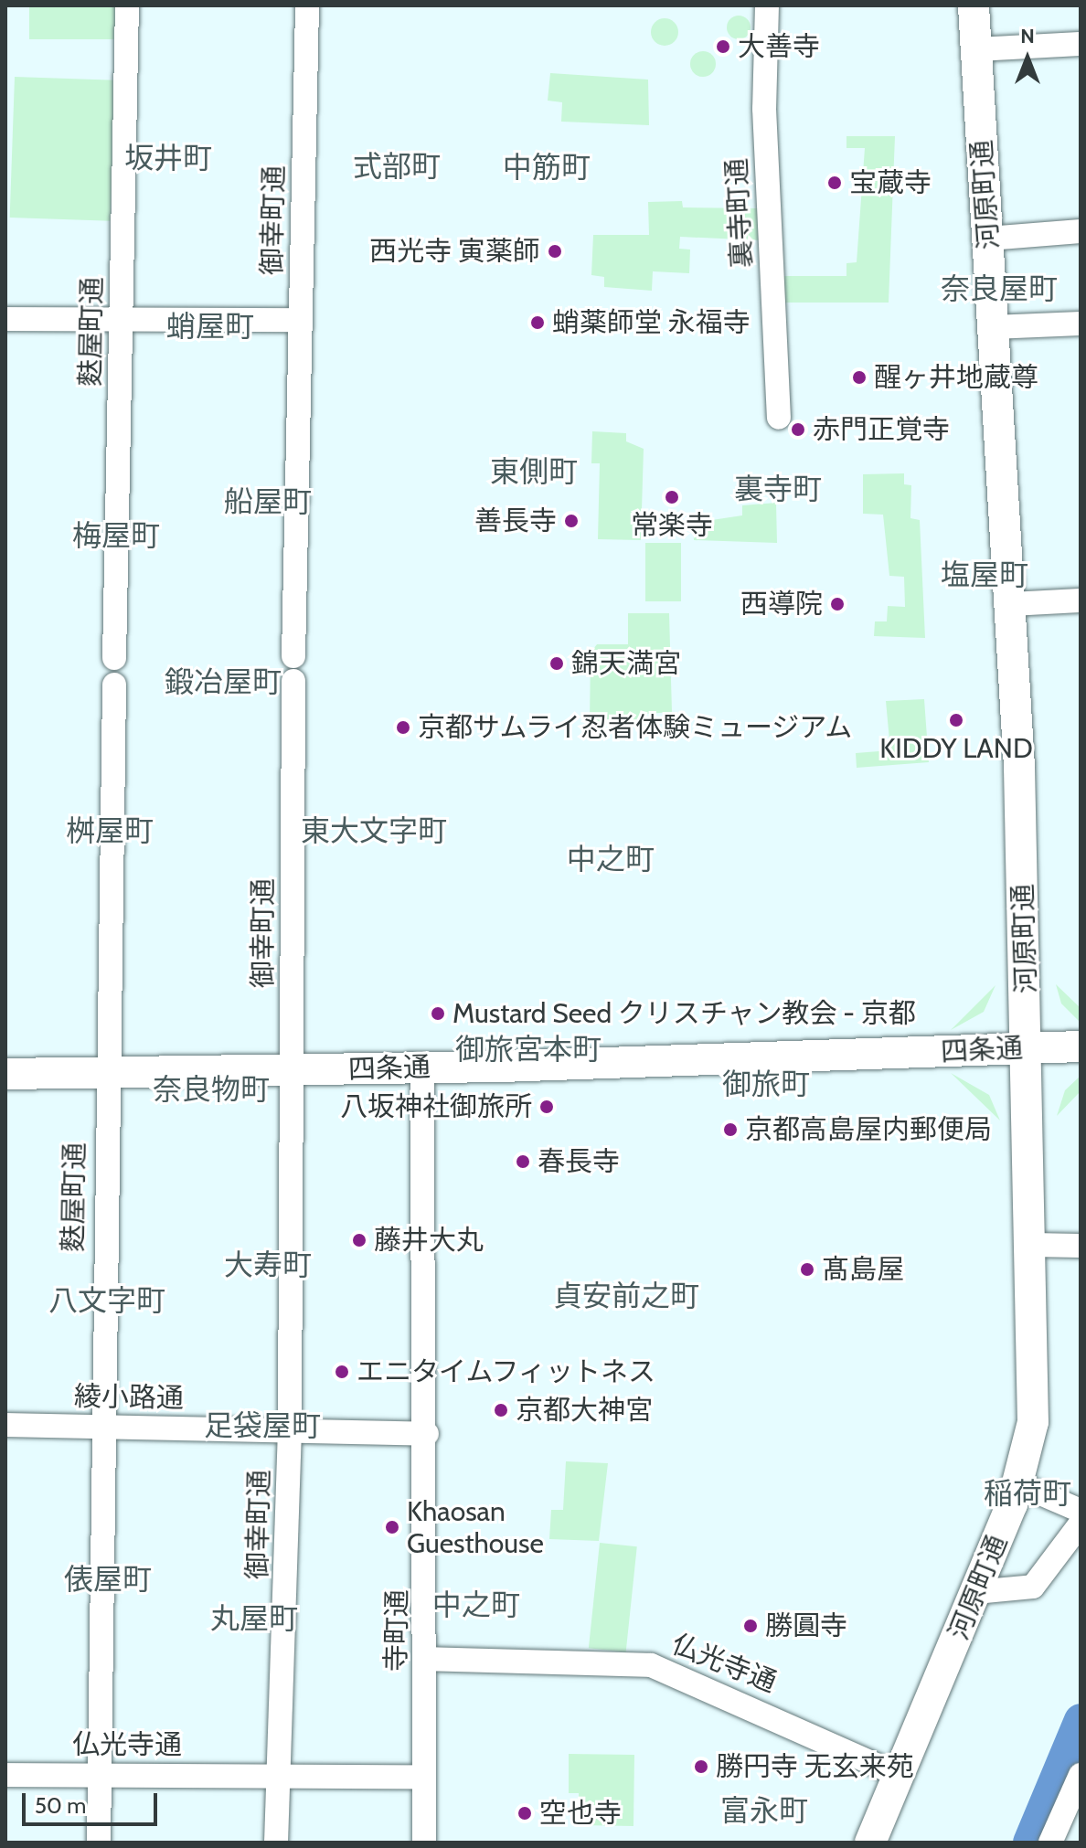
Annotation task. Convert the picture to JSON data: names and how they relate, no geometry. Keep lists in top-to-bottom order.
{
  "streets": {
    "main road": ["河原町通", "四条通"],
    "street": [
      "裏寺町通",
      "御幸町通",
      "麩屋町通",
      "綾小路通",
      "寺町通",
      "仏光寺通"
    ]
  },
  "crossings": [
    ["河原町通", "四条通"],
    ["河原町通", "仏光寺通"],
    ["御幸町通", "四条通"],
    ["御幸町通", "綾小路通"],
    ["御幸町通", "仏光寺通"],
    ["麩屋町通", "四条通"],
    ["麩屋町通", "綾小路通"],
    ["麩屋町通", "仏光寺通"],
    ["四条通", "寺町通"],
    ["綾小路通", "寺町通"],
    ["寺町通", "仏光寺通"]
  ],
  "districts": [
    "坂井町",
    "式部町",
    "中筋町",
    "奈良屋町",
    "蛸屋町",
    "東側町",
    "裏寺町",
    "船屋町",
    "梅屋町",
    "塩屋町",
    "鍛冶屋町",
    "桝屋町",
    "東大文字町",
    "中之町",
    "御旅宮本町",
    "御旅町",
    "奈良物町",
    "大寿町",
    "貞安前之町",
    "八文字町",
    "足袋屋町",
    "稲荷町",
    "俵屋町",
    "中之町",
    "丸屋町",
    "富永町"
  ],
  "places": [
    "大善寺",
    "宝蔵寺",
    "西光寺 寅薬師",
    "蛸薬師堂 永福寺",
    "醒ヶ井地蔵尊",
    "赤門正覚寺",
    "常楽寺",
    "善長寺",
    "西導院",
    "錦天満宮",
    "KIDDY LAND",
    "京都サムライ忍者体験ミュージアム",
    "Mustard Seed クリスチャン教会 - 京都",
    "八坂神社御旅所",
    "京都高島屋内郵便局",
    "春長寺",
    "藤井大丸",
    "髙島屋",
    "エニタイムフィットネス",
    "京都大神宮",
    "Khaosan Guesthouse",
    "勝圓寺",
    "勝円寺 无玄来苑",
    "空也寺"
  ],
  "scale_bar": "50 m",
  "north": "top"
}
